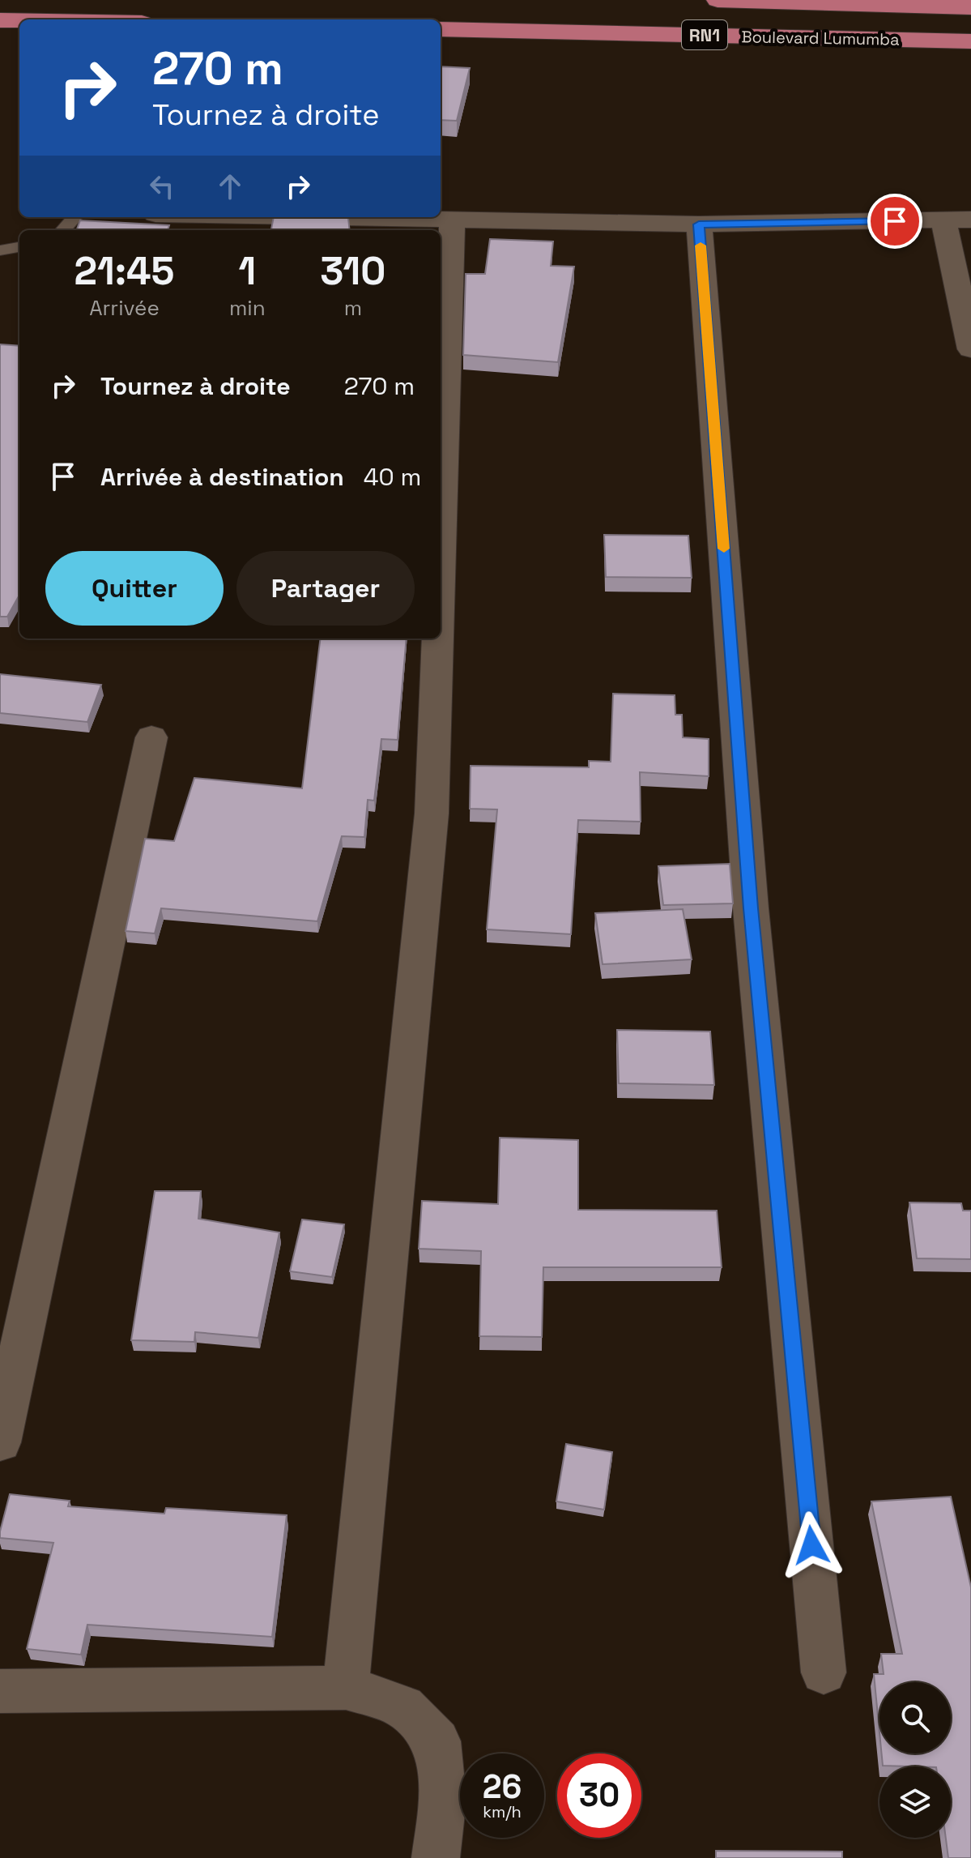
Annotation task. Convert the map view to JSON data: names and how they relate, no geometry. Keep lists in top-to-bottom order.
{
  "streets": {
    "highway": ["RN1", "Boulevard Lumumba"]
  },
  "page": {
    "turn": ["270 m", "Tournez à droite"],
    "eta": [
      "21:45",
      "Arrivée",
      "1",
      "min",
      "310",
      "m"
    ],
    "list": [
      {
        "name": "Tournez à droite",
        "value": "270 m"
      },
      {
        "name": "Arrivée à destination",
        "value": "40 m"
      }
    ],
    "buttons": ["Quitter", "Partager"],
    "speed": "26 km/h",
    "limit": "30"
  }
}
